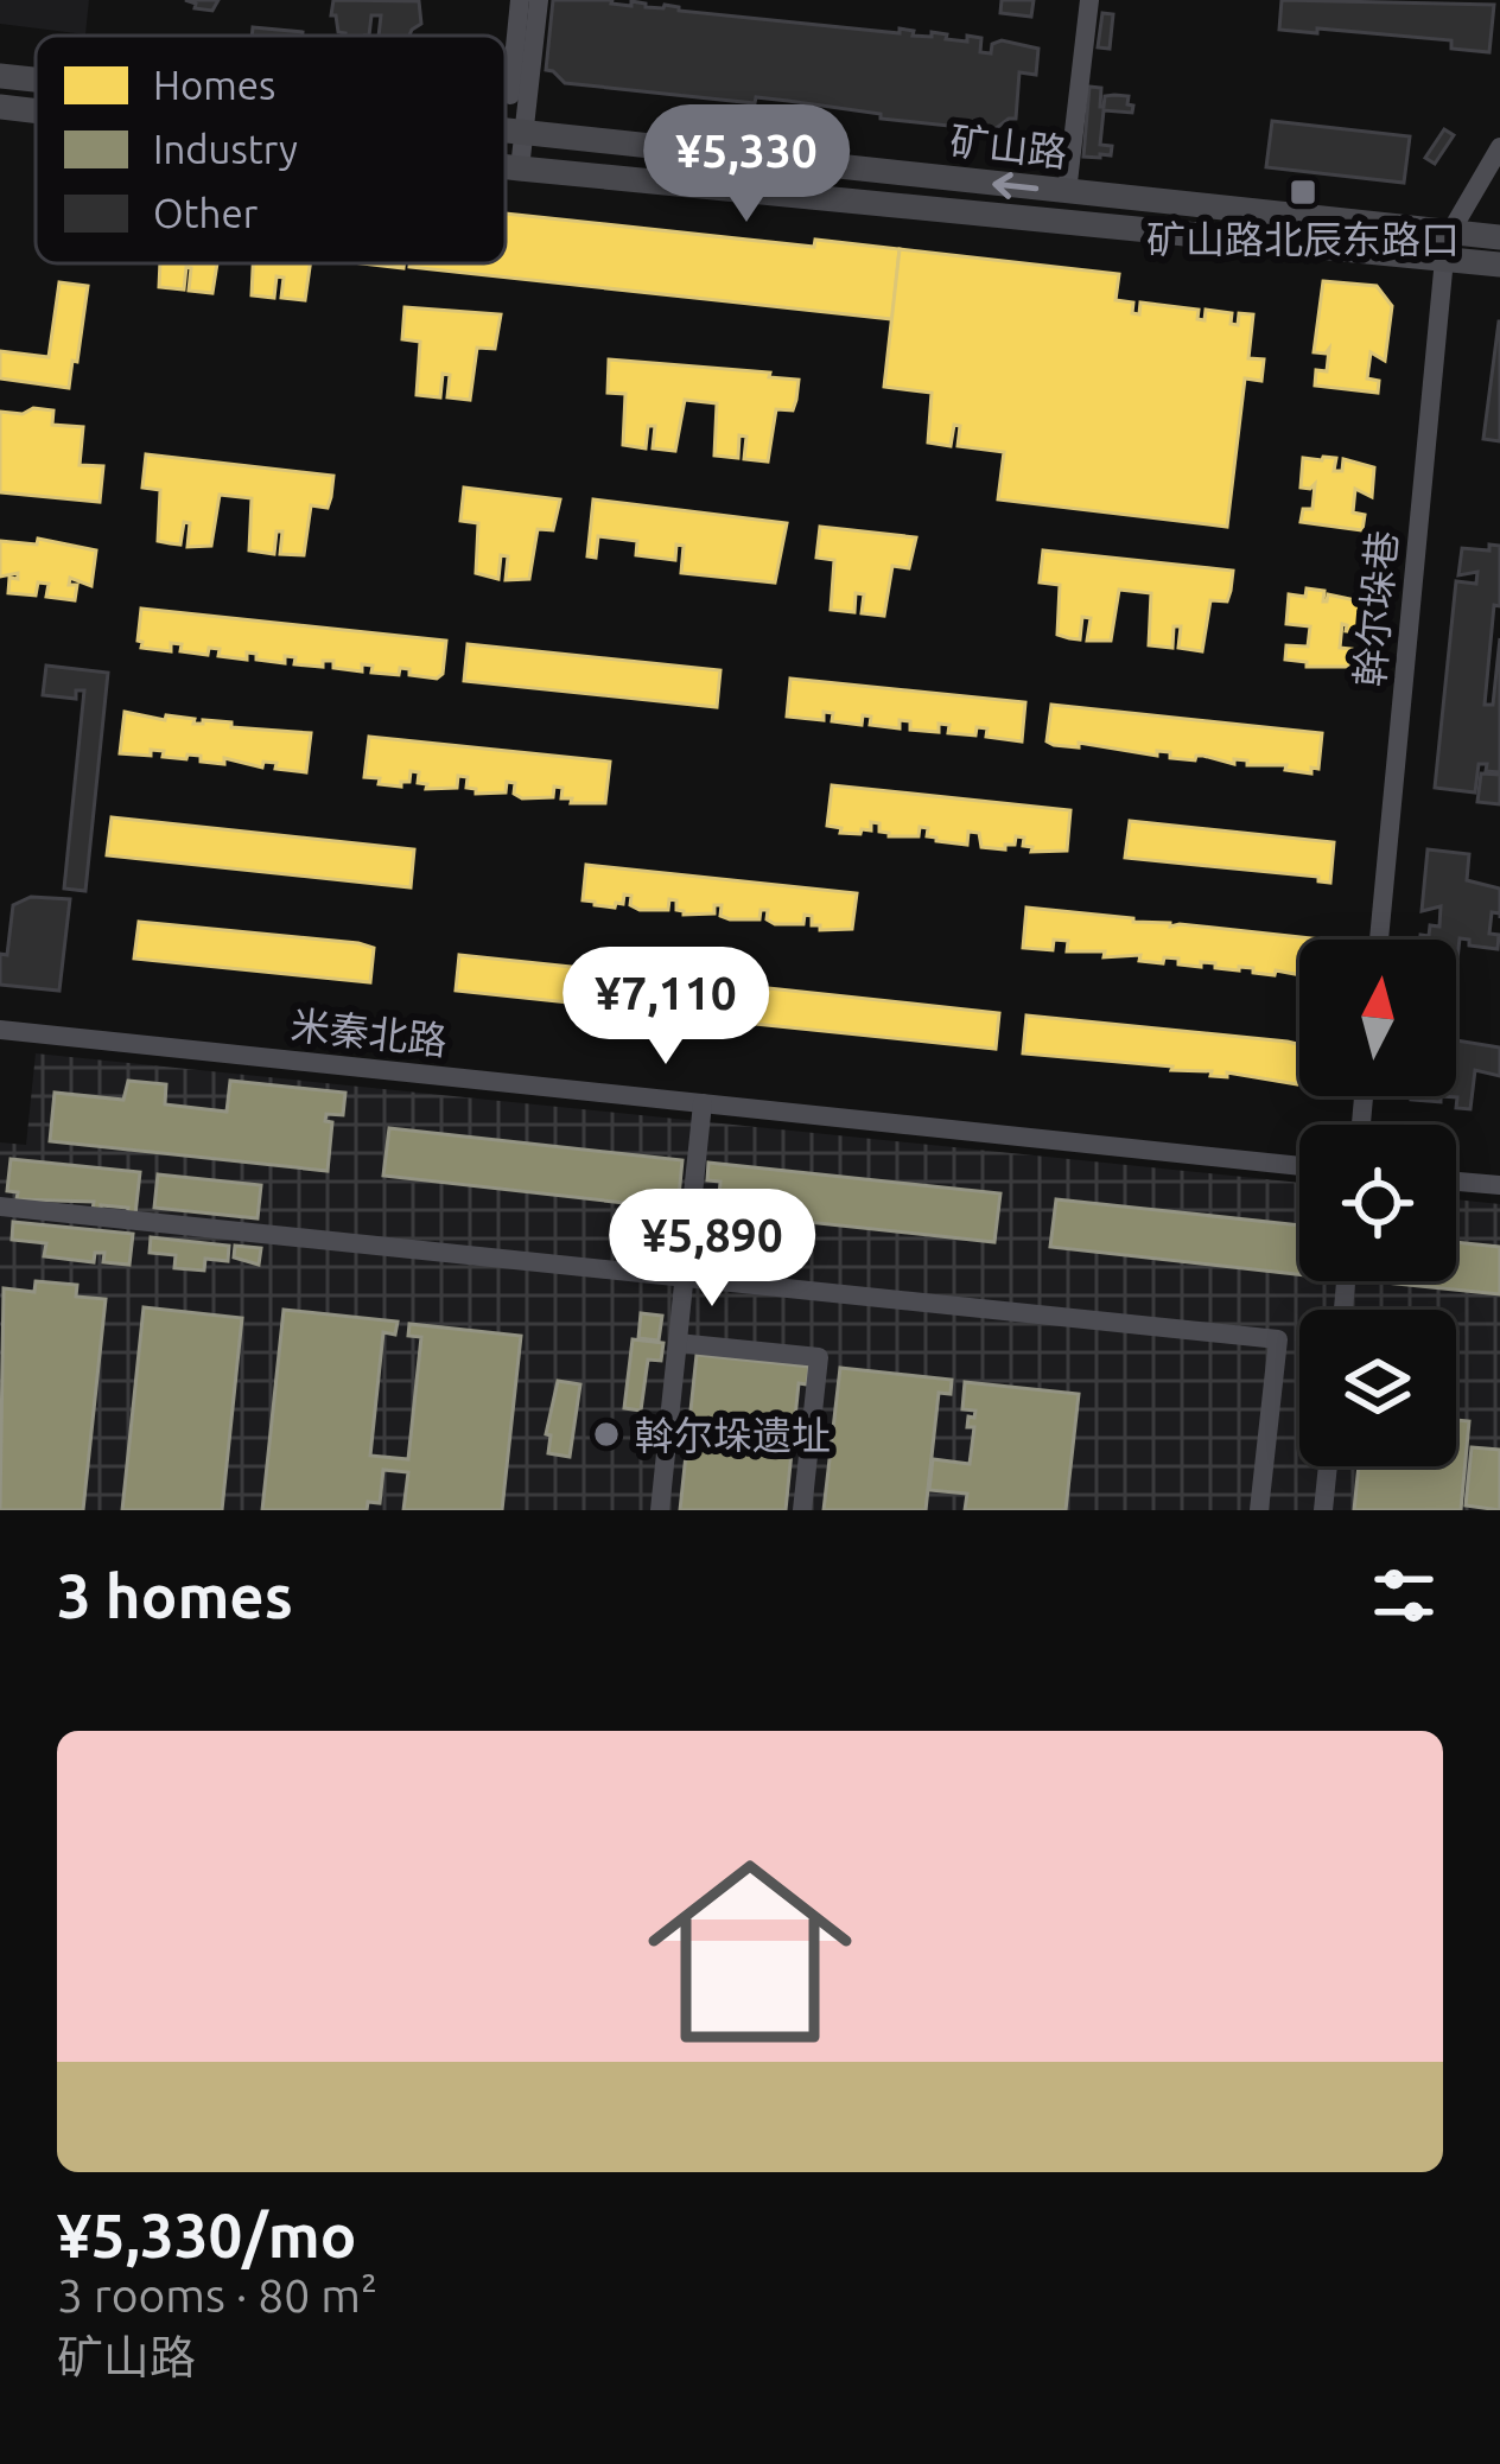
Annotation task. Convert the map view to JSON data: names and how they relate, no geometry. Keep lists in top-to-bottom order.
{
  "streets": {
    "main road": ["矿山路"],
    "street": ["幹尔垛巷", "米秦北路"]
  },
  "crossings": [
    ["矿山路", "幹尔垛巷"]
  ],
  "places": {
    "transit": ["矿山路北辰东路口"],
    "other": ["斡尔垛遗址"]
  },
  "legend": ["Homes", "Industry", "Other"],
  "north": "top",
  "page": {
    "price": ["¥5,330", "¥7,110", "¥5,890"],
    "heading": "3 homes",
    "list": [
      {
        "name": "¥5,330/mo",
        "note": "3 rooms · 80 m² · 矿山路"
      }
    ]
  }
}
